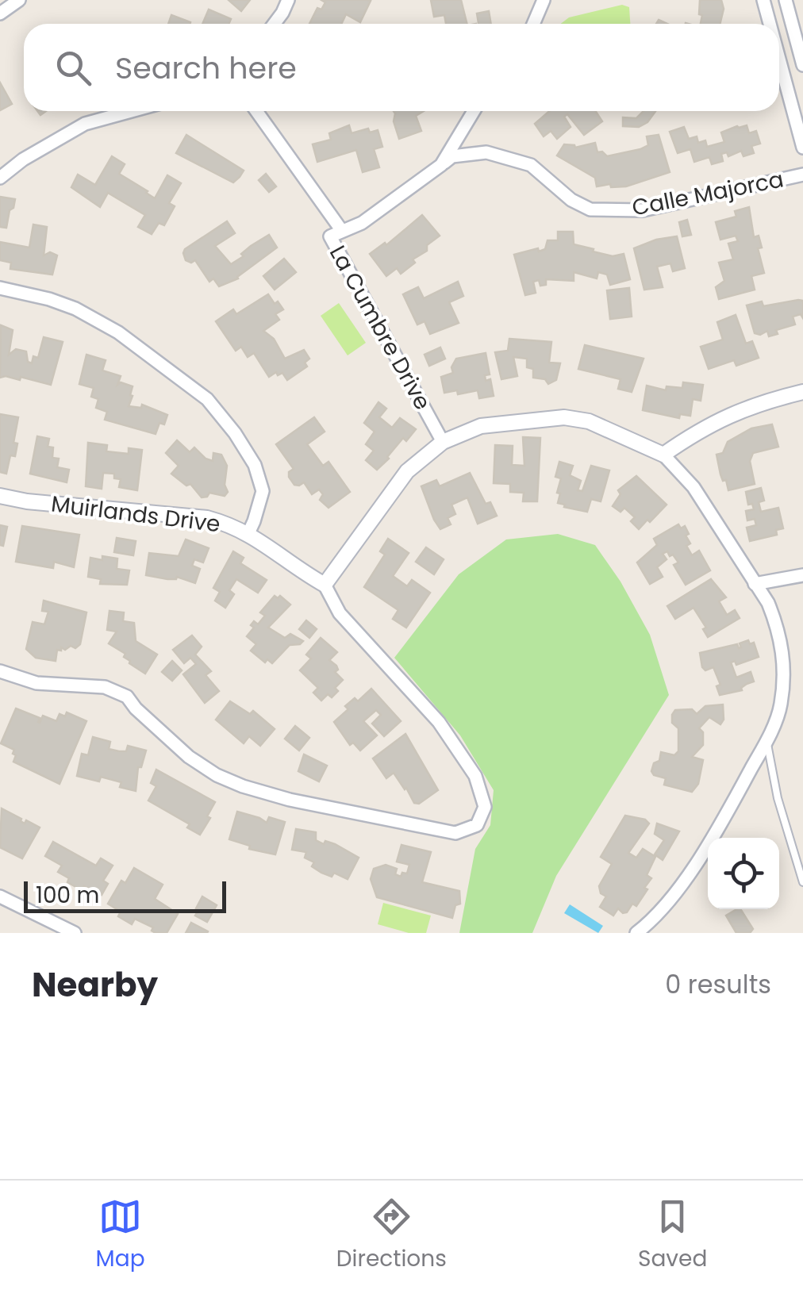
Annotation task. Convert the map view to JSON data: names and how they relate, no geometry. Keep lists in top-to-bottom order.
{
  "streets": {
    "street": ["Calle Majorca", "La Cumbre Drive", "Muirlands Drive"]
  },
  "scale_bar": "100 m",
  "page": {
    "search": "Search here",
    "scale": "100 m",
    "heading": ["Nearby", "0 results"],
    "nav": ["Map", "Directions", "Saved"]
  }
}
